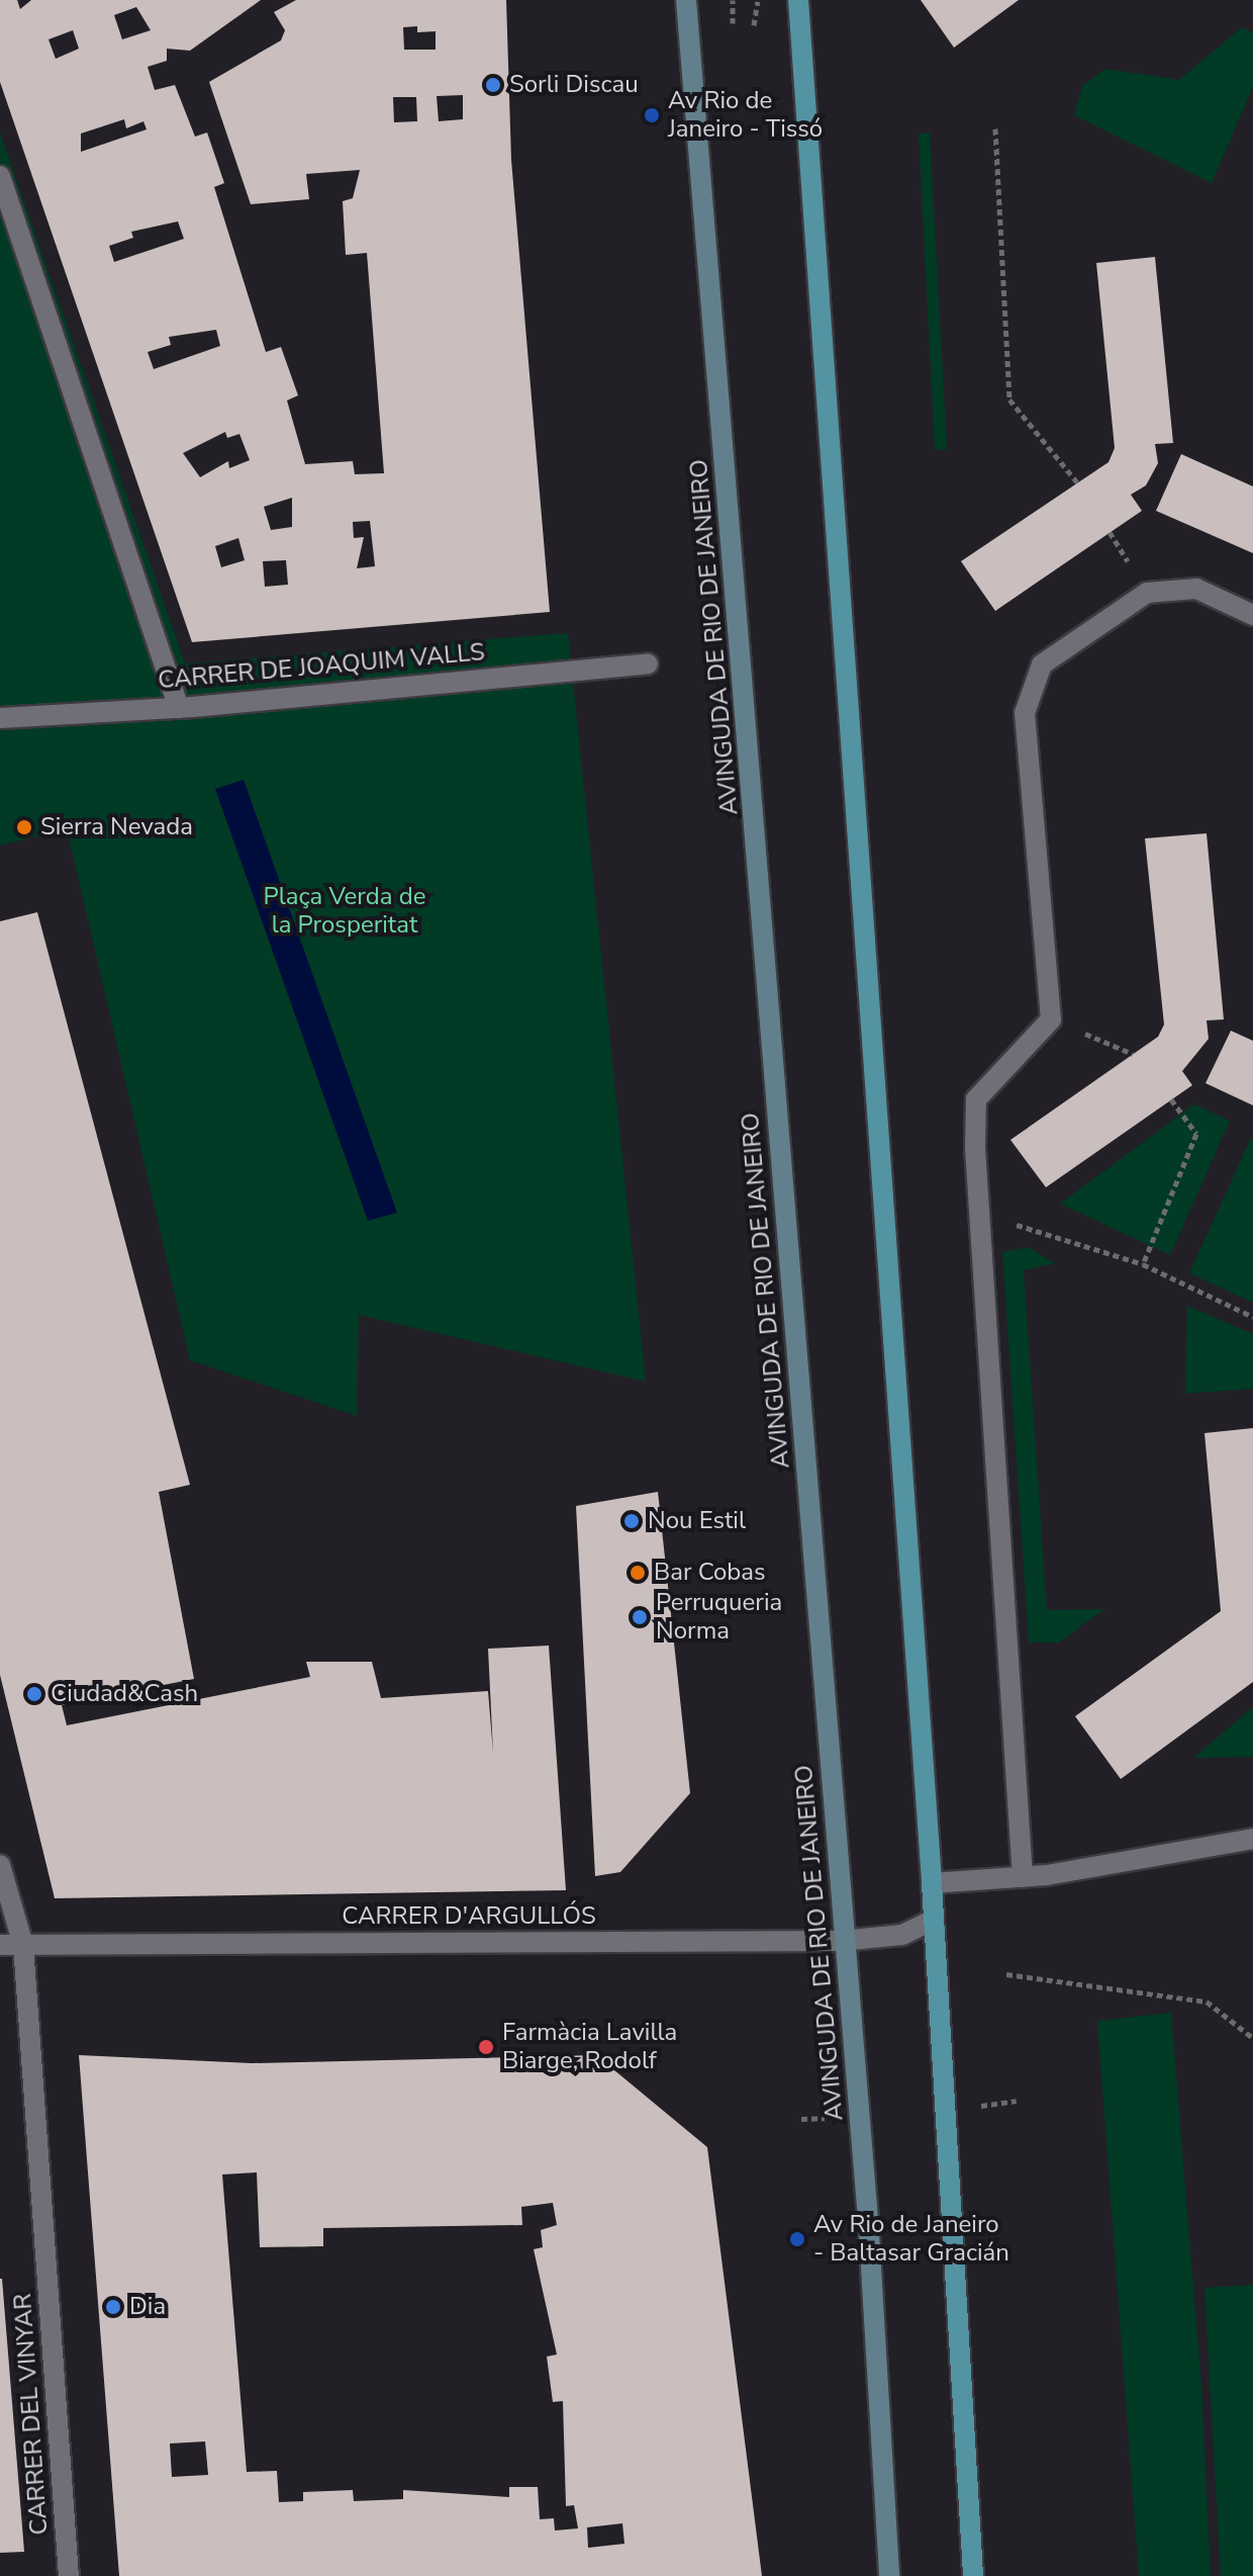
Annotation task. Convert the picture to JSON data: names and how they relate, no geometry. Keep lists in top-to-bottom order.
{
  "streets": {
    "main road": ["AVINGUDA DE RIO DE JANEIRO"],
    "street": ["CARRER DE JOAQUIM VALLS", "CARRER D'ARGULLÓS", "CARRER DEL VINYAR"]
  },
  "crossings": [
    ["AVINGUDA DE RIO DE JANEIRO", "CARRER D'ARGULLÓS"],
    ["CARRER D'ARGULLÓS", "CARRER DEL VINYAR"]
  ],
  "parks": ["Plaça Verda de la Prosperitat"],
  "places": [
    "Sorli Discau",
    "Av Rio de Janeiro - Tissó",
    "Sierra Nevada",
    "Nou Estil",
    "Bar Cobas",
    "Perruqueria Norma",
    "Ciudad&Cash",
    "Farmàcia Lavilla Biarge, Rodolf",
    "Av Rio de Janeiro - Baltasar Gracián",
    "Dia"
  ]
}
